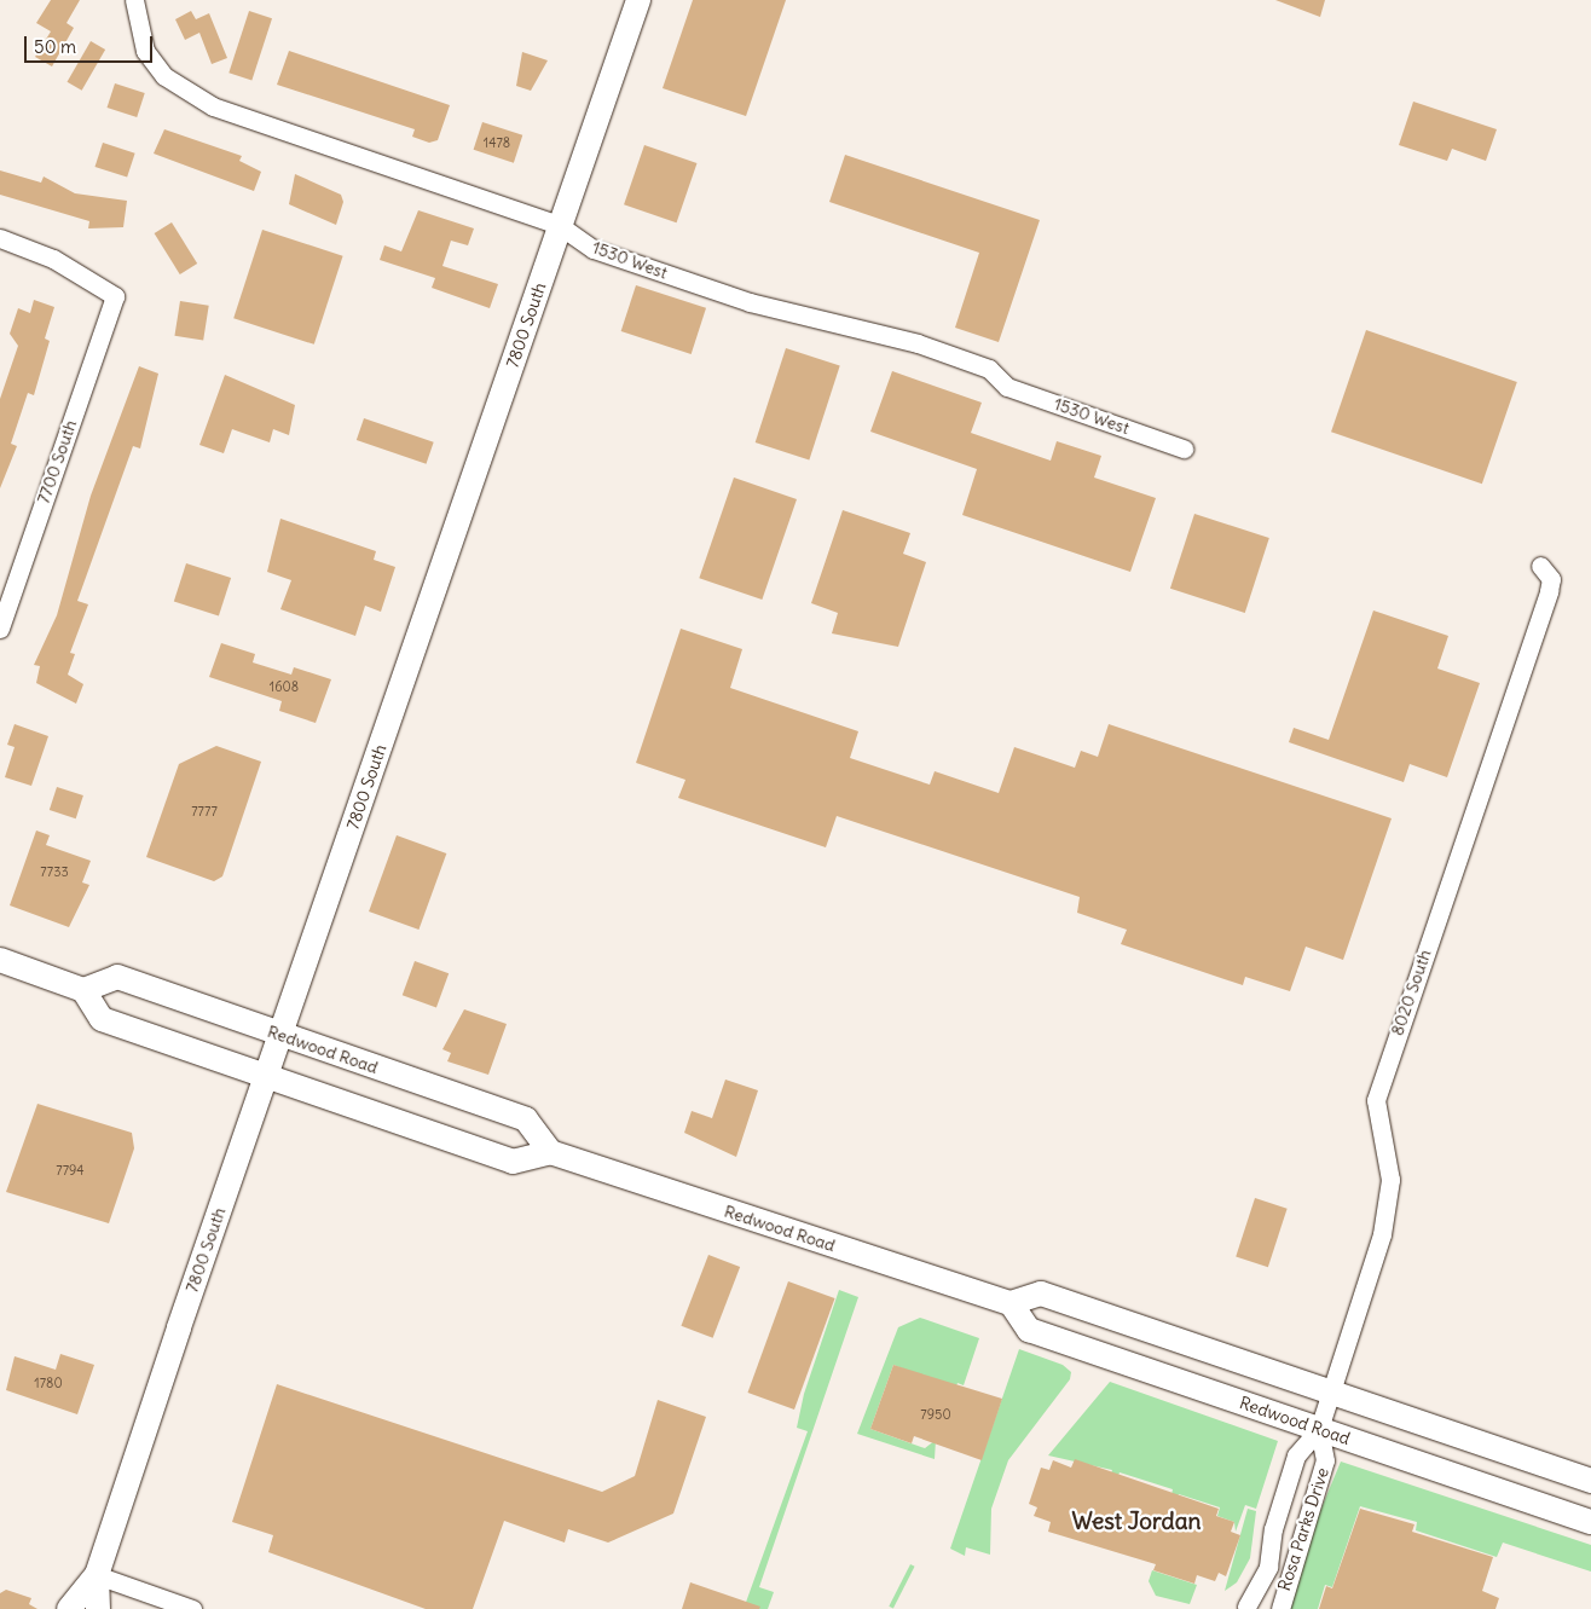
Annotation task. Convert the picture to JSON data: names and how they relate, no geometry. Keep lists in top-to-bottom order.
{
  "streets": {
    "main road": ["7800 South", "Redwood Road"],
    "street": [
      "1530 West",
      "7700 South",
      "8020 South",
      "Rosa Parks Drive"
    ]
  },
  "crossings": [
    ["1530 West", "7800 South"],
    ["7800 South", "Redwood Road"],
    ["8020 South", "Redwood Road"],
    ["8020 South", "Rosa Parks Drive"],
    ["Redwood Road", "Rosa Parks Drive"]
  ],
  "districts": ["West Jordan"],
  "house_numbers": [
    "1478",
    "1608",
    "7777",
    "7733",
    "7794",
    "1780",
    "7950"
  ],
  "scale_bar": "50 m"
}
